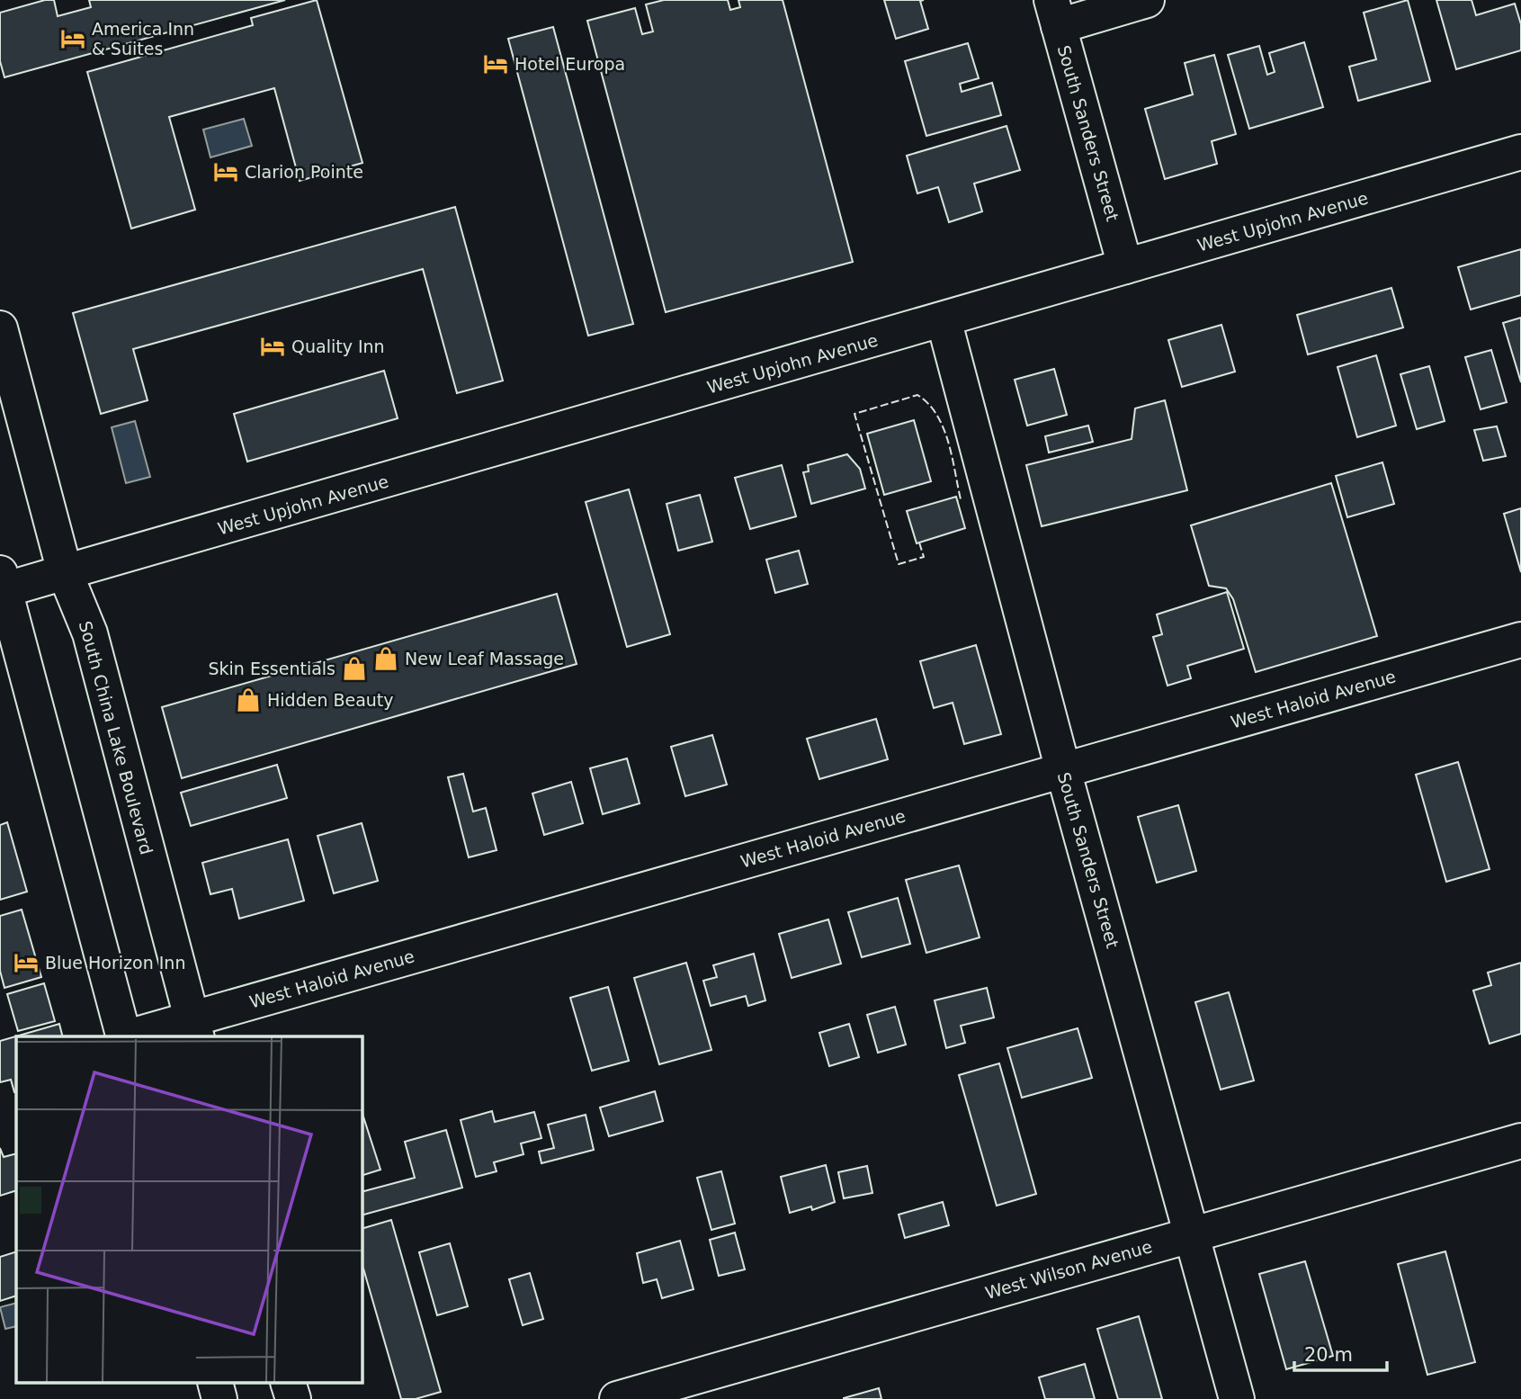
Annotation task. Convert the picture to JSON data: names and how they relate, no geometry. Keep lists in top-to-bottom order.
{
  "streets": {
    "street": [
      "South Sanders Street",
      "West Upjohn Avenue",
      "West Haloid Avenue",
      "South China Lake Boulevard",
      "West Wilson Avenue"
    ]
  },
  "crossings": [
    ["South Sanders Street", "West Upjohn Avenue"],
    ["South Sanders Street", "West Haloid Avenue"],
    ["South Sanders Street", "West Wilson Avenue"],
    ["West Upjohn Avenue", "South China Lake Boulevard"],
    ["West Haloid Avenue", "South China Lake Boulevard"]
  ],
  "places": {
    "hotel": [
      "America Inn & Suites",
      "Hotel Europa",
      "Clarion Pointe",
      "Quality Inn",
      "Blue Horizon Inn"
    ],
    "shop": ["New Leaf Massage", "Skin Essentials", "Hidden Beauty"]
  },
  "scale_bar": "20 m"
}
